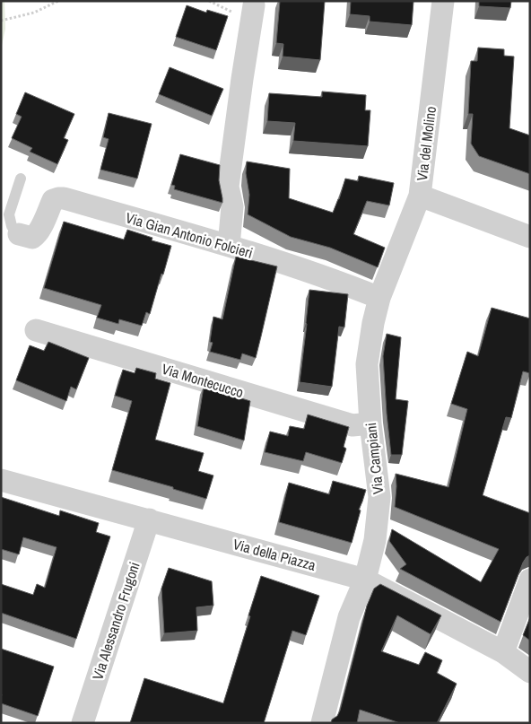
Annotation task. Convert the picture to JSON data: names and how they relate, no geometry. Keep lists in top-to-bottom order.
{
  "streets": {
    "street": [
      "Via del Molino",
      "Via Gian Antonio Folcieri",
      "Via Montecucco",
      "Via Campiani",
      "Via della Piazza",
      "Via Alessandro Frugoni"
    ]
  },
  "crossings": [
    ["Via del Molino", "Via Campiani"],
    ["Via Gian Antonio Folcieri", "Via Campiani"],
    ["Via Montecucco", "Via Campiani"],
    ["Via Campiani", "Via della Piazza"],
    ["Via della Piazza", "Via Alessandro Frugoni"]
  ]
}
